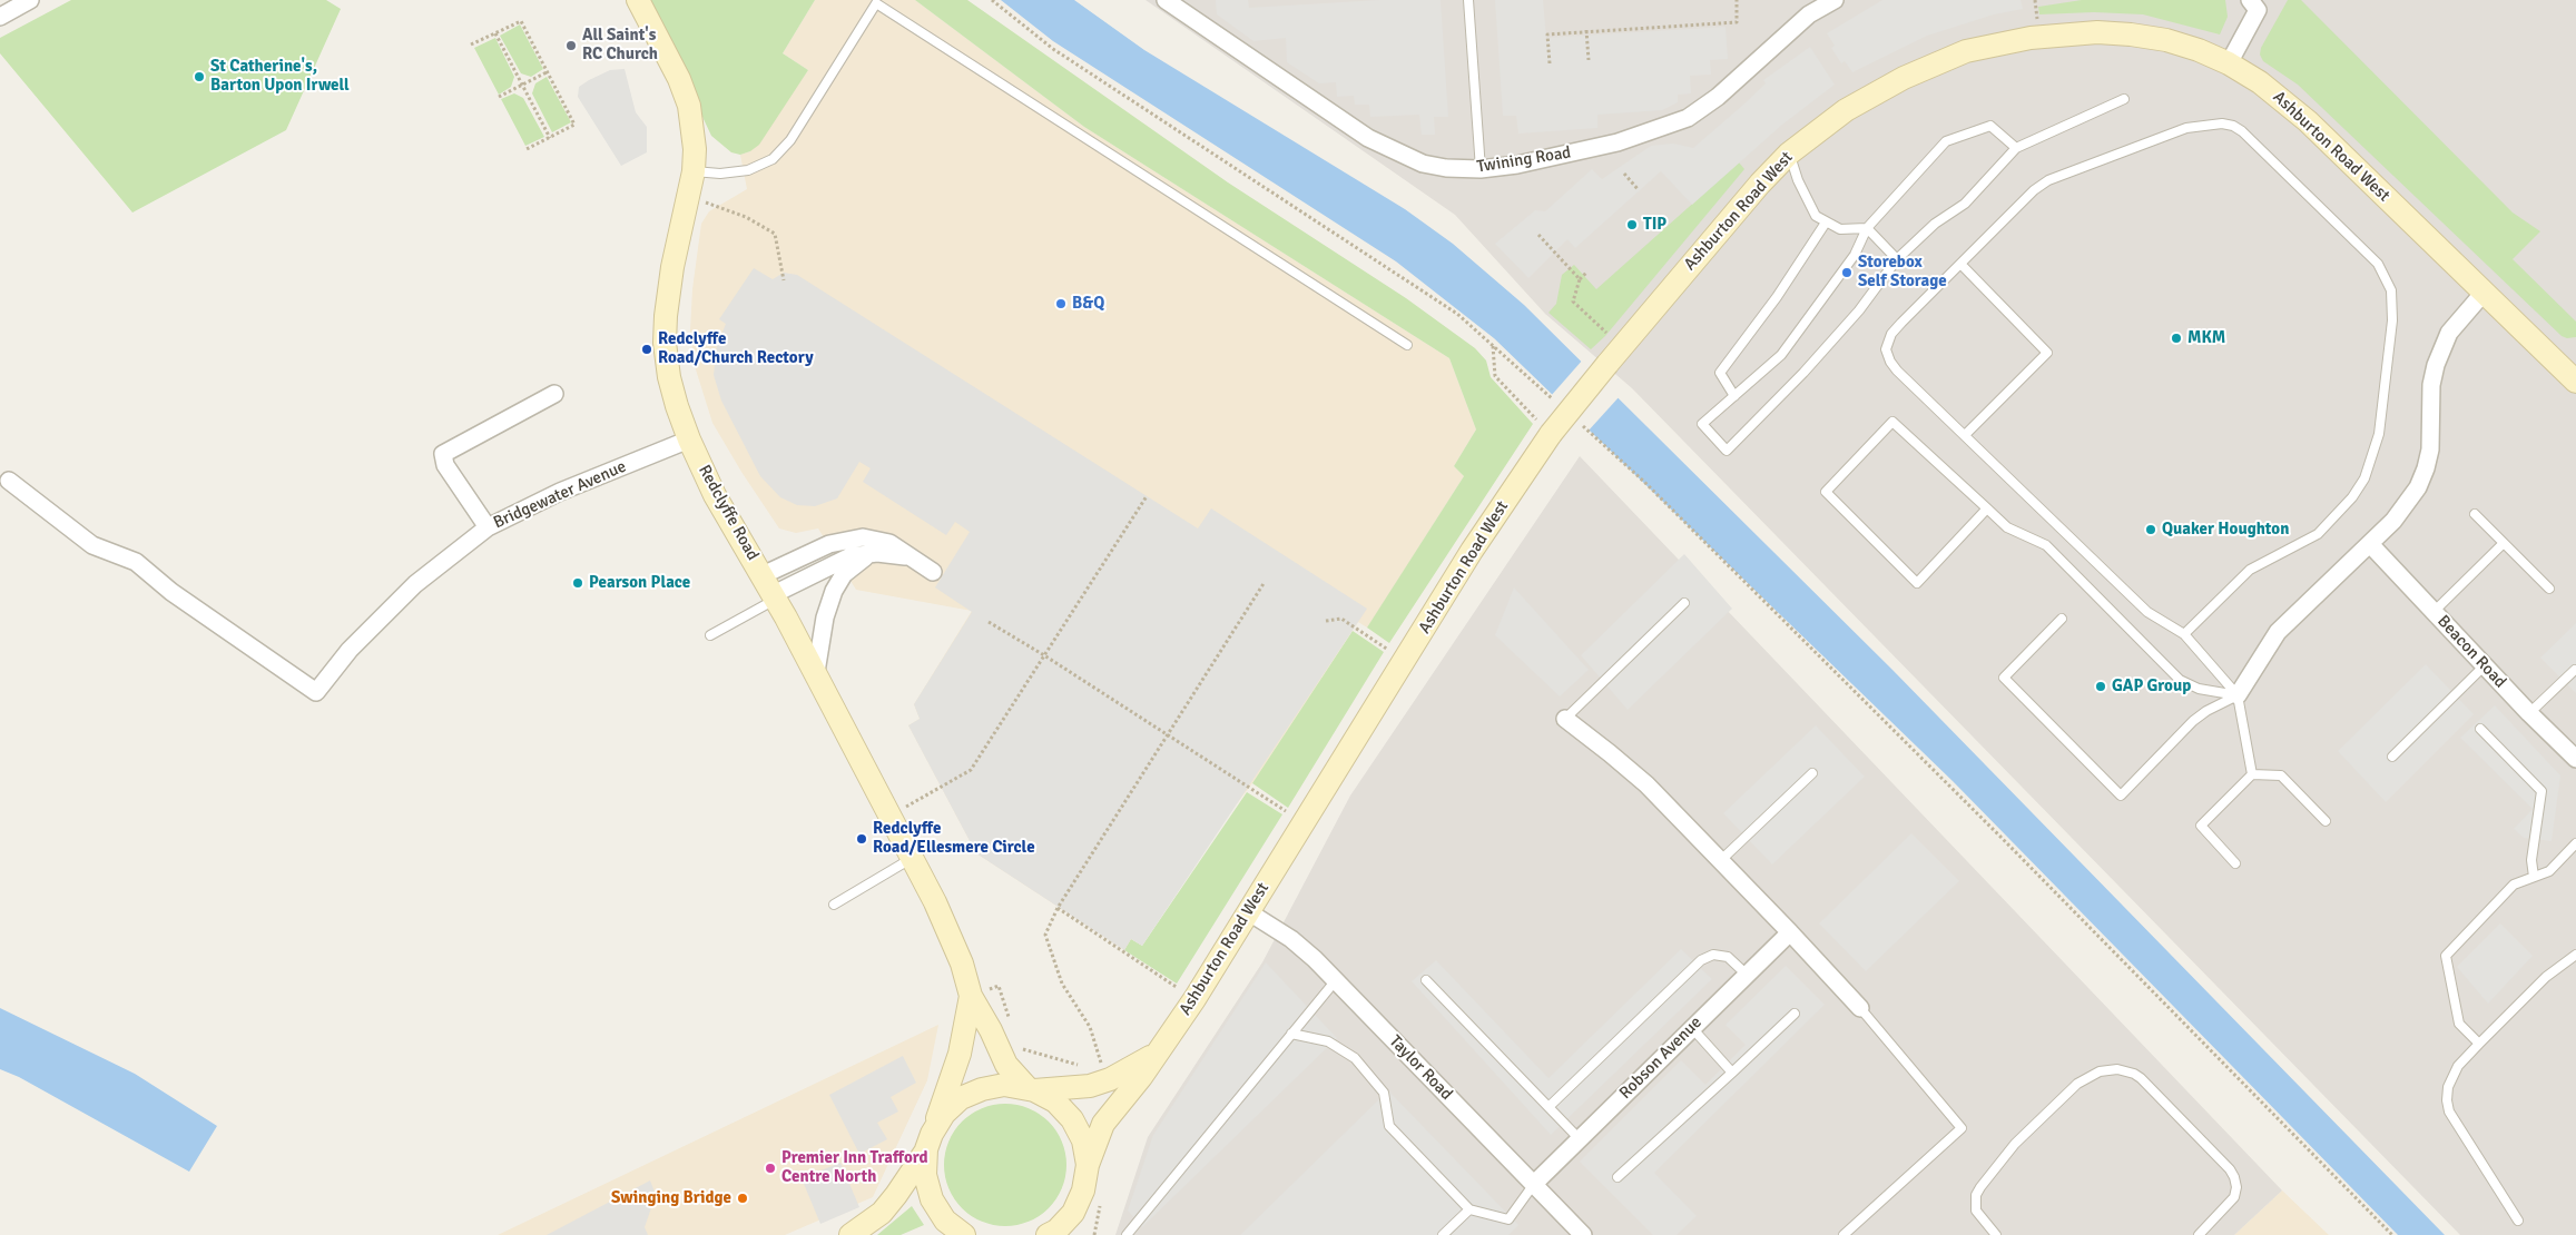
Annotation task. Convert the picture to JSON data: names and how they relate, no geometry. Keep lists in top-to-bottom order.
{
  "streets": {
    "main road": ["Ashburton Road West", "Redclyffe Road"],
    "street": [
      "Twining Road",
      "Bridgewater Avenue",
      "Beacon Road",
      "Robson Avenue",
      "Taylor Road"
    ]
  },
  "crossings": [
    ["Ashburton Road West", "Redclyffe Road"],
    ["Ashburton Road West", "Taylor Road"],
    ["Bridgewater Avenue", "Redclyffe Road"],
    ["Robson Avenue", "Taylor Road"]
  ],
  "places": [
    "All Saint's RC Church",
    "St Catherine's, Barton Upon Irwell",
    "TIP",
    "Storebox Self Storage",
    "B&Q",
    "MKM",
    "Redclyffe Road/Church Rectory",
    "Quaker Houghton",
    "Pearson Place",
    "GAP Group",
    "Redclyffe Road/Ellesmere Circle",
    "Premier Inn Trafford Centre North",
    "Swinging Bridge"
  ]
}
